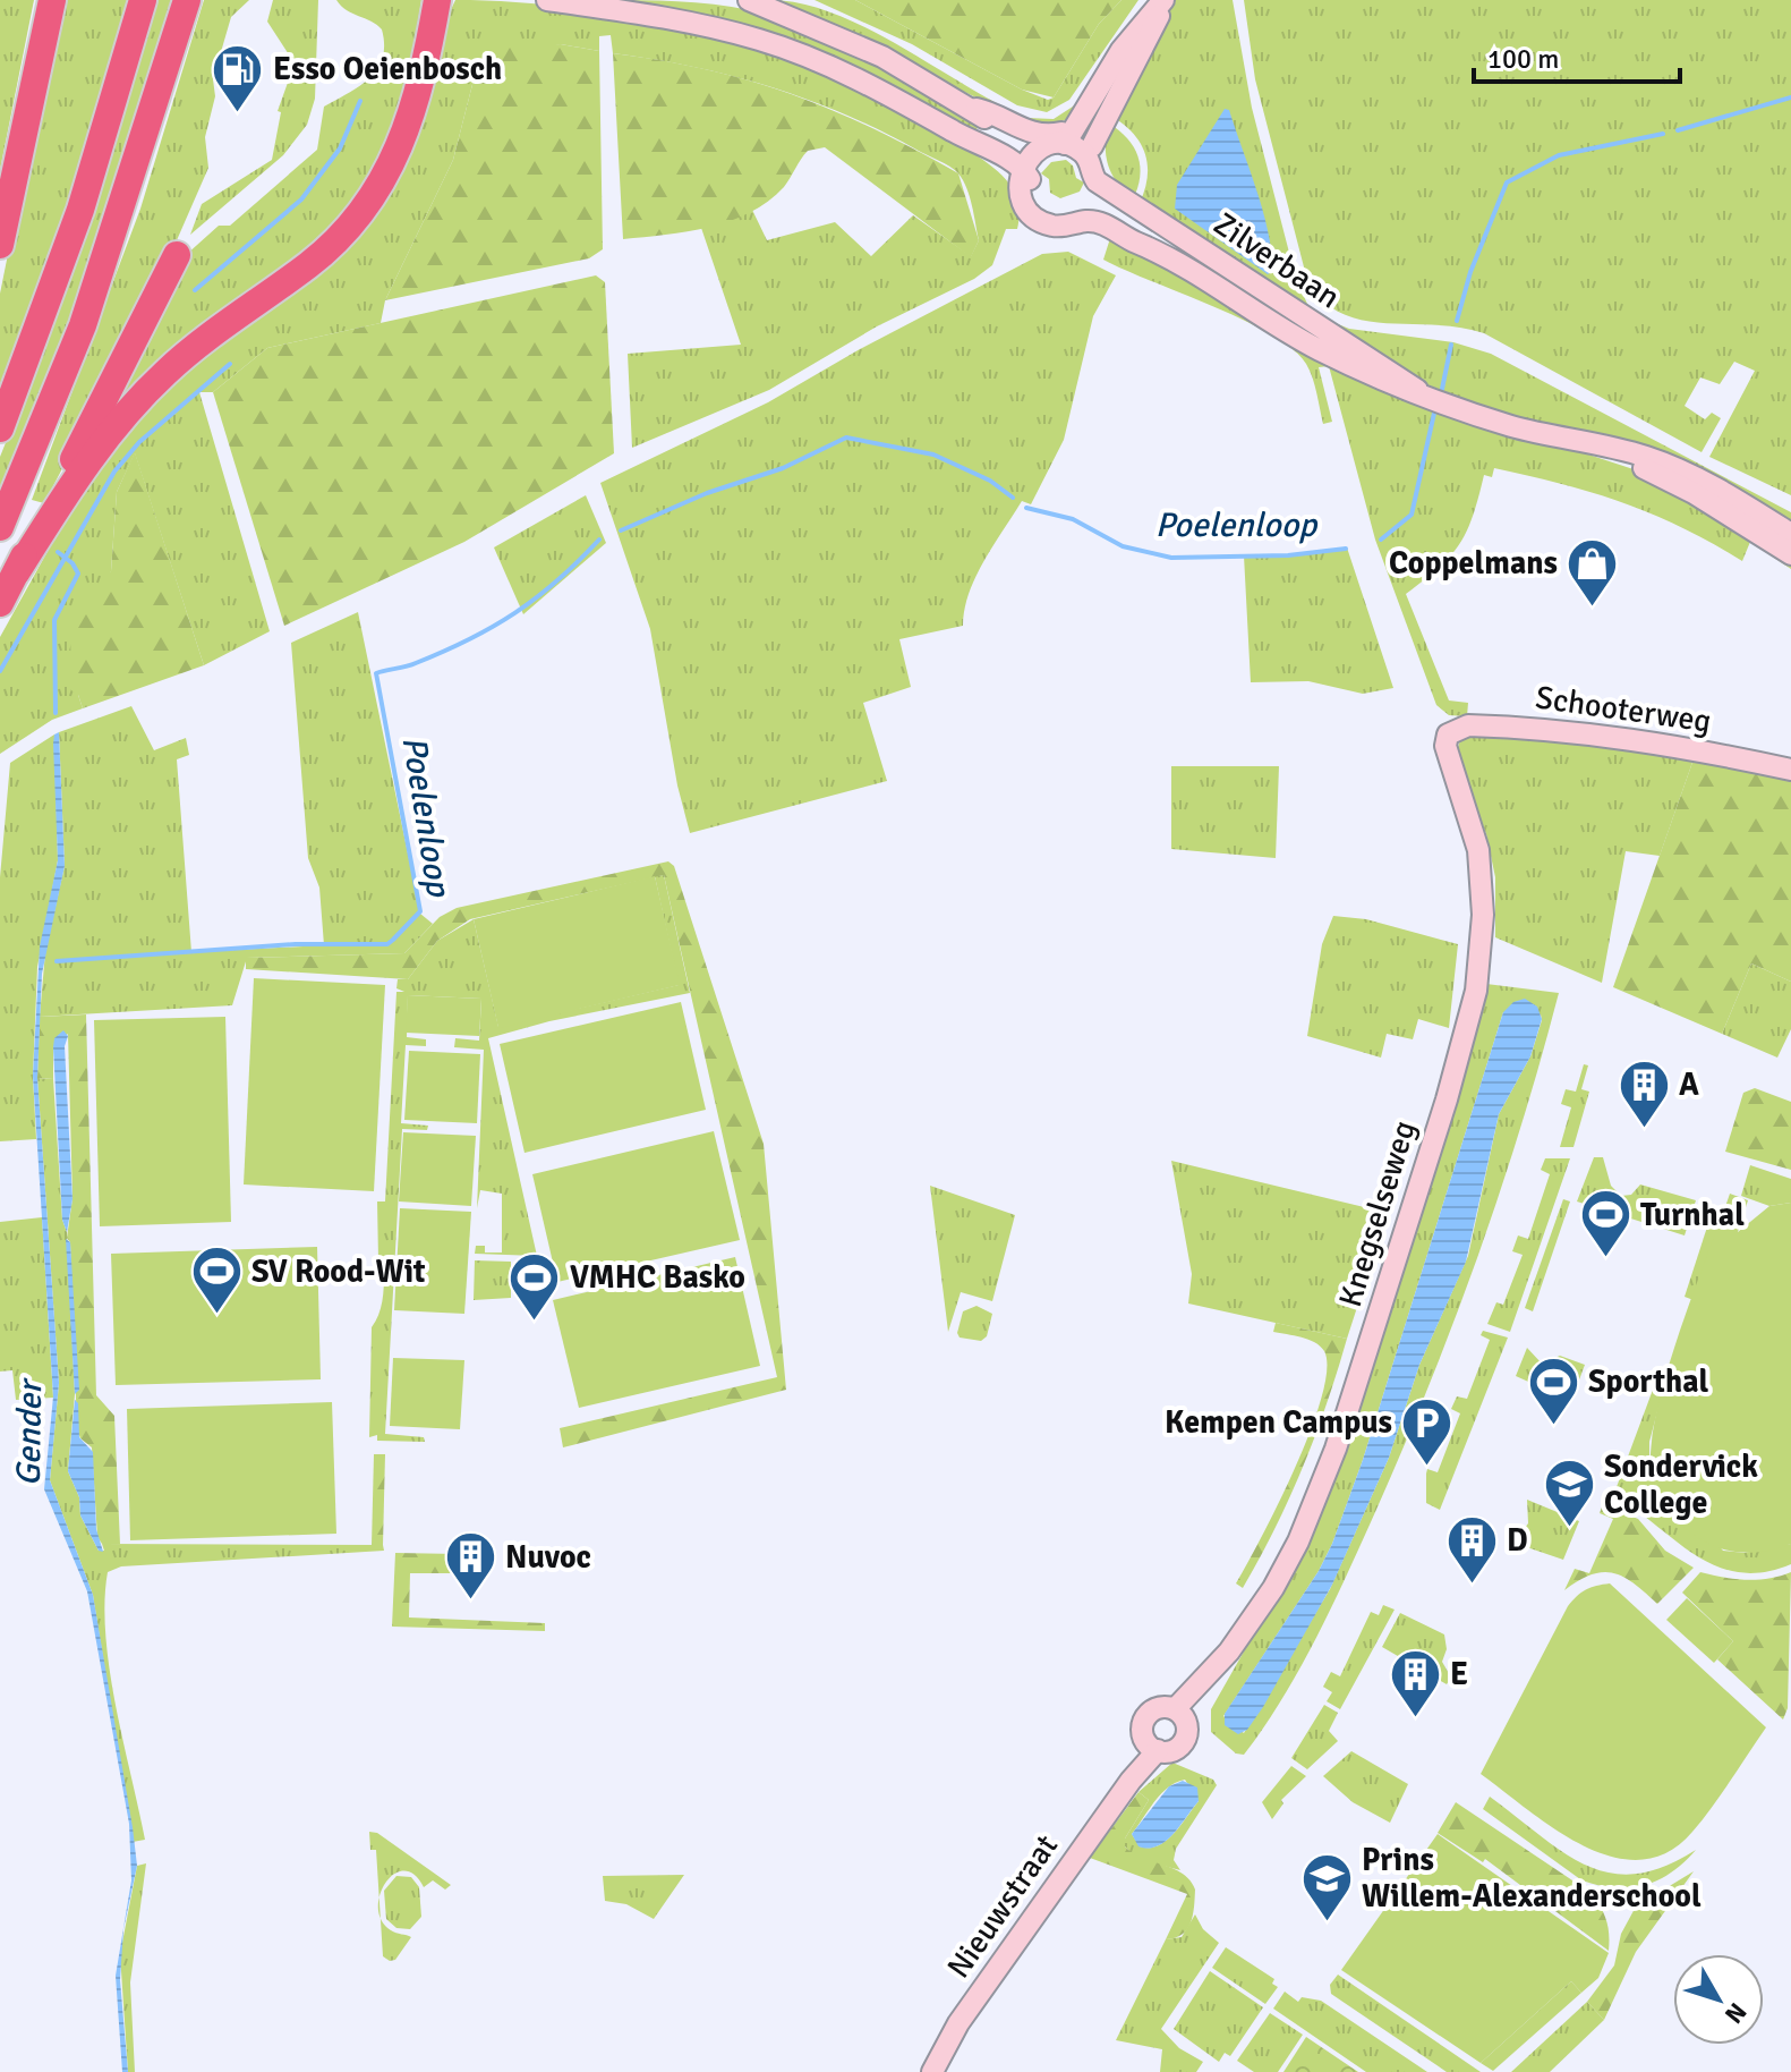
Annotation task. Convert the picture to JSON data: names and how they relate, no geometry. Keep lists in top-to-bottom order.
{
  "streets": {
    "main road": [
      "Zilverbaan",
      "Schooterweg",
      "Knegselseweg",
      "Nieuwstraat"
    ]
  },
  "crossings": [
    ["Schooterweg", "Knegselseweg"],
    ["Knegselseweg", "Nieuwstraat"]
  ],
  "water": ["Poelenloop", "Gender"],
  "places": {
    "fuel station": ["Esso Oeienbosch"],
    "shop": ["Coppelmans"],
    "building": [
      "A",
      "D",
      "Nuvoc",
      "E"
    ],
    "sports": [
      "Turnhal",
      "SV Rood-Wit",
      "VMHC Basko",
      "Sporthal"
    ],
    "parking": ["Kempen Campus"],
    "school or university": ["Sondervick College", "Prins Willem-Alexanderschool"]
  },
  "scale_bar": "100 m",
  "north": "bottom right"
}
